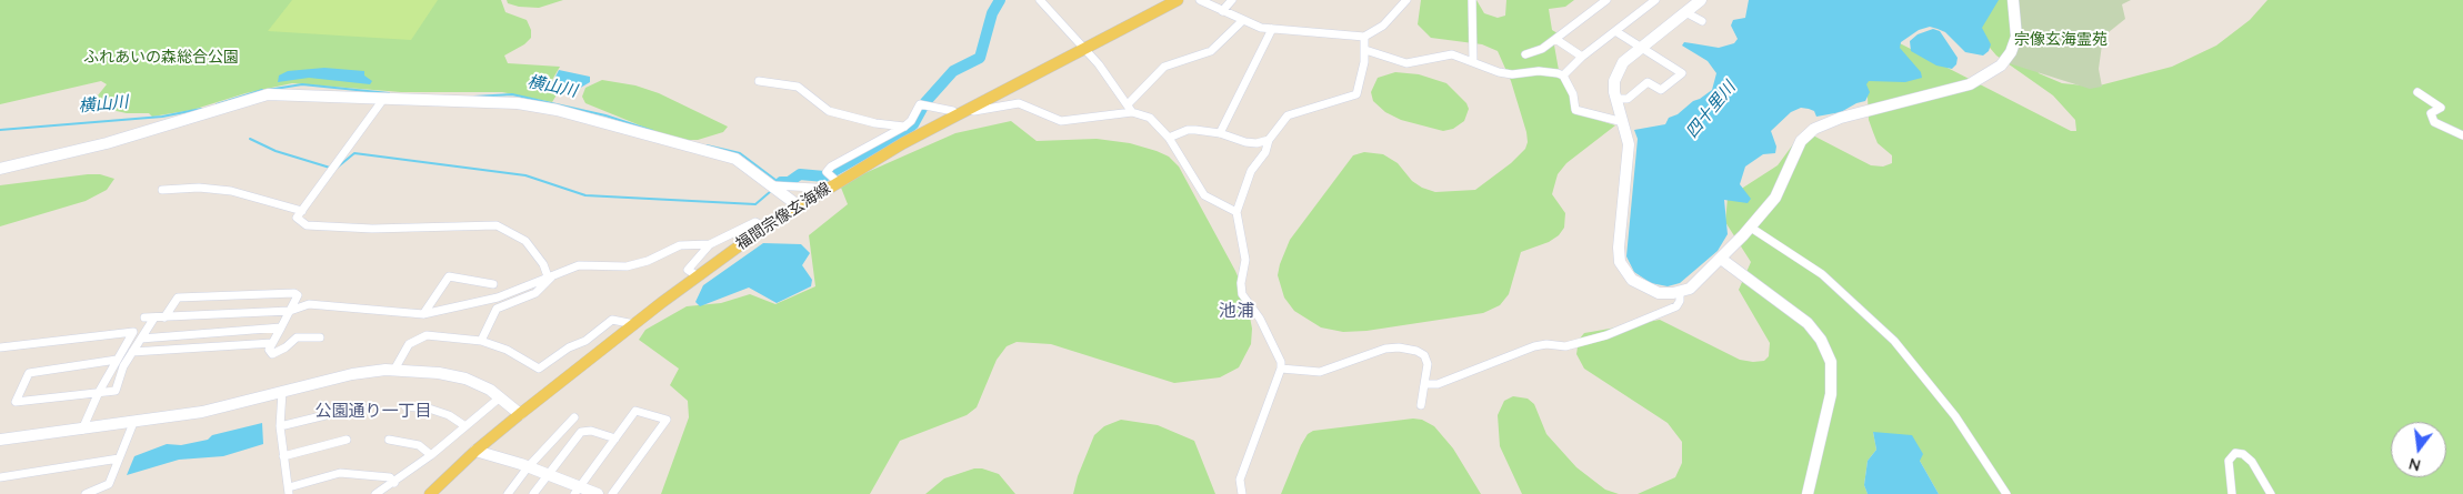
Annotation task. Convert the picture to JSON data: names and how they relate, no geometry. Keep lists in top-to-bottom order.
{
  "streets": {
    "main road": ["福間宗像玄海線"]
  },
  "districts": ["池浦", "公園通り一丁目"],
  "water": ["横山川", "四十里川"],
  "parks": ["宗像玄海霊苑", "ふれあいの森総合公園"],
  "north": "bottom"
}
